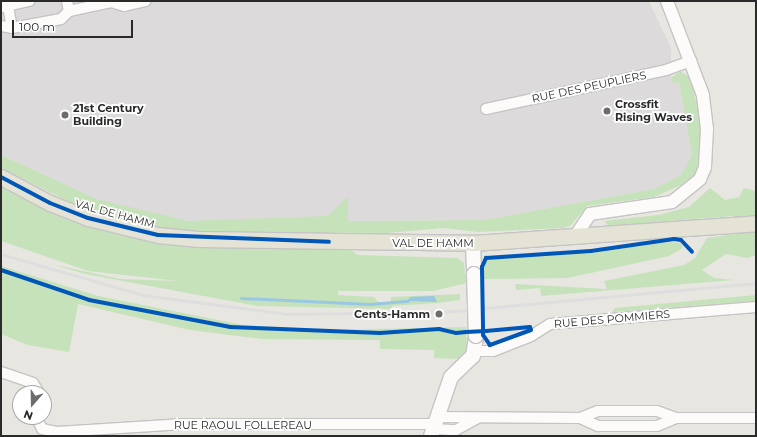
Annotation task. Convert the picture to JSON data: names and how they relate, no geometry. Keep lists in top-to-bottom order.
{
  "streets": {
    "main road": ["VAL DE HAMM"],
    "street": ["RUE DES PEUPLIERS", "RUE DES POMMIERS", "RUE RAOUL FOLLEREAU"]
  },
  "places": ["Crossfit Rising Waves", "21st Century Building", "Cents-Hamm"],
  "scale_bar": "100 m",
  "north": "bottom"
}
